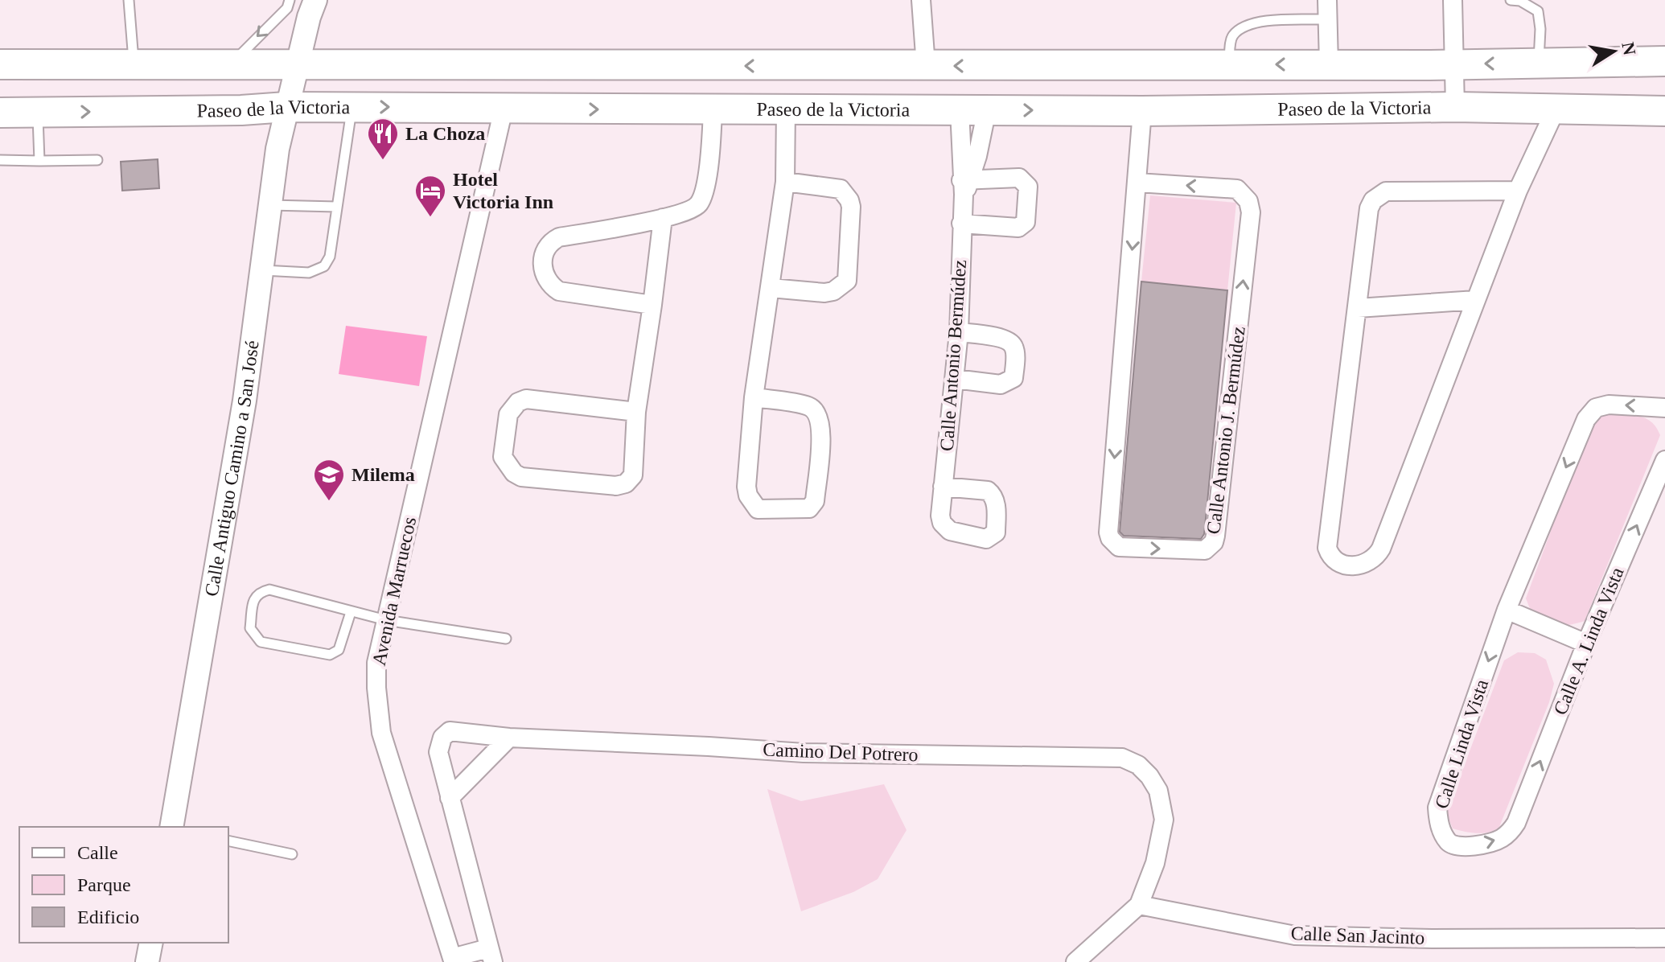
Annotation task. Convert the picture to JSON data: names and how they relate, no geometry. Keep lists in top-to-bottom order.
{
  "streets": {
    "main road": ["Paseo de la Victoria"],
    "street": [
      "Calle Antonio Bermúdez",
      "Calle Antonio J. Bermúdez",
      "Calle Antiguo Camino a San José",
      "Avenida Marruecos",
      "Calle A. Linda Vista",
      "Calle Linda Vista",
      "Camino Del Potrero",
      "Calle San Jacinto"
    ]
  },
  "crossings": [
    ["Paseo de la Victoria", "Calle Antonio Bermúdez"],
    ["Paseo de la Victoria", "Calle Antonio J. Bermúdez"],
    ["Paseo de la Victoria", "Calle Antiguo Camino a San José"],
    ["Paseo de la Victoria", "Avenida Marruecos"],
    ["Avenida Marruecos", "Camino Del Potrero"],
    ["Calle A. Linda Vista", "Calle Linda Vista"],
    ["Camino Del Potrero", "Calle San Jacinto"]
  ],
  "one_way": ["Calle A. Linda Vista"],
  "places": {
    "restaurant": ["La Choza"],
    "hotel": ["Hotel Victoria Inn"],
    "school or university": ["Milema"]
  },
  "legend": ["Calle", "Parque", "Edificio"],
  "north": "right"
}
